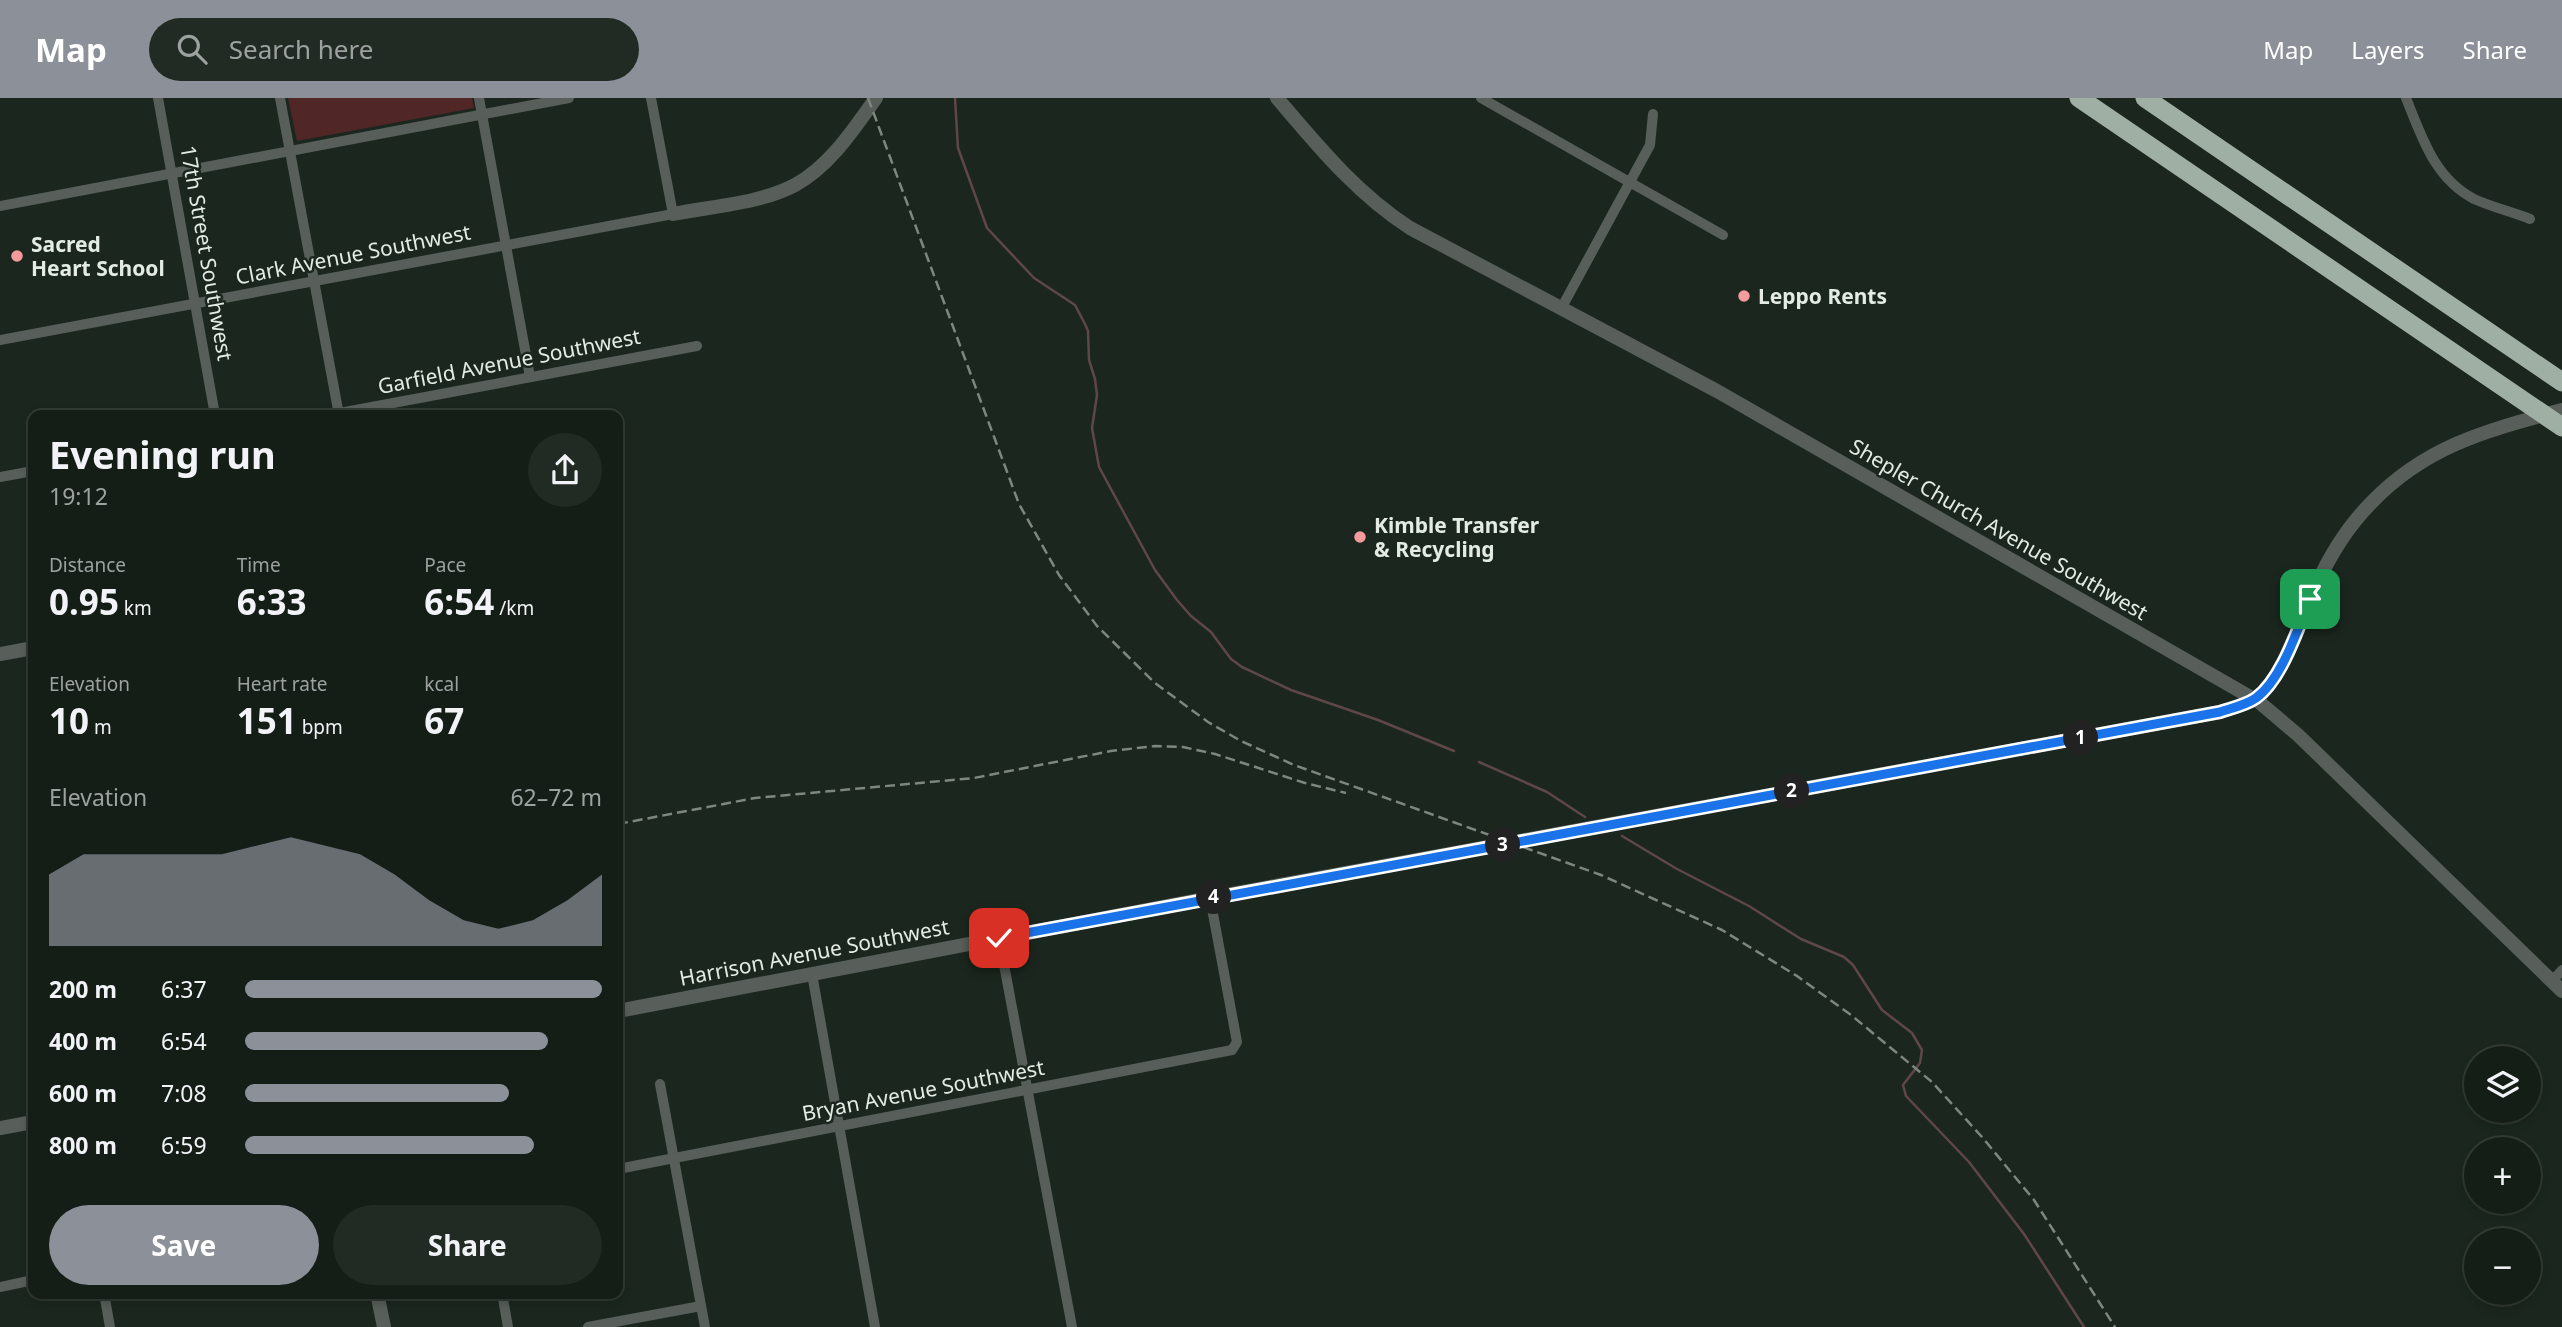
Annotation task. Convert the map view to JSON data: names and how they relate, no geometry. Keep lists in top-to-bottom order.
{
  "streets": {
    "street": [
      "17th Street Southwest",
      "Clark Avenue Southwest",
      "Garfield Avenue Southwest",
      "Shepler Church Avenue Southwest",
      "Harrison Avenue Southwest",
      "Bryan Avenue Southwest"
    ]
  },
  "crossings": [
    ["17th Street Southwest", "Clark Avenue Southwest"],
    ["Shepler Church Avenue Southwest", "Harrison Avenue Southwest"],
    ["Harrison Avenue Southwest", "Bryan Avenue Southwest"]
  ],
  "places": ["Sacred Heart School", "Leppo Rents", "Kimble Transfer & Recycling"],
  "page": {
    "header": "Map",
    "search": "Search here",
    "nav": ["Map", "Layers", "Share"],
    "heading": ["Evening run", "19:12"],
    "stats": [
      ["Distance", "0.95 km"],
      ["Time", "6:33"],
      ["Pace", "6:54 /km"],
      ["Elevation", "10 m"],
      ["Heart rate", "151 bpm"],
      ["kcal", "67"]
    ],
    "pins": [
      "1",
      "2",
      "3",
      "4"
    ],
    "chart": ["Elevation", "62–72 m"],
    "list": [
      {
        "name": "200 m",
        "note": "6:37"
      },
      {
        "name": "400 m",
        "note": "6:54"
      },
      {
        "name": "600 m",
        "note": "7:08"
      },
      {
        "name": "800 m",
        "note": "6:59"
      }
    ],
    "map_buttons": ["+", "−"],
    "buttons": ["Save", "Share"]
  }
}
